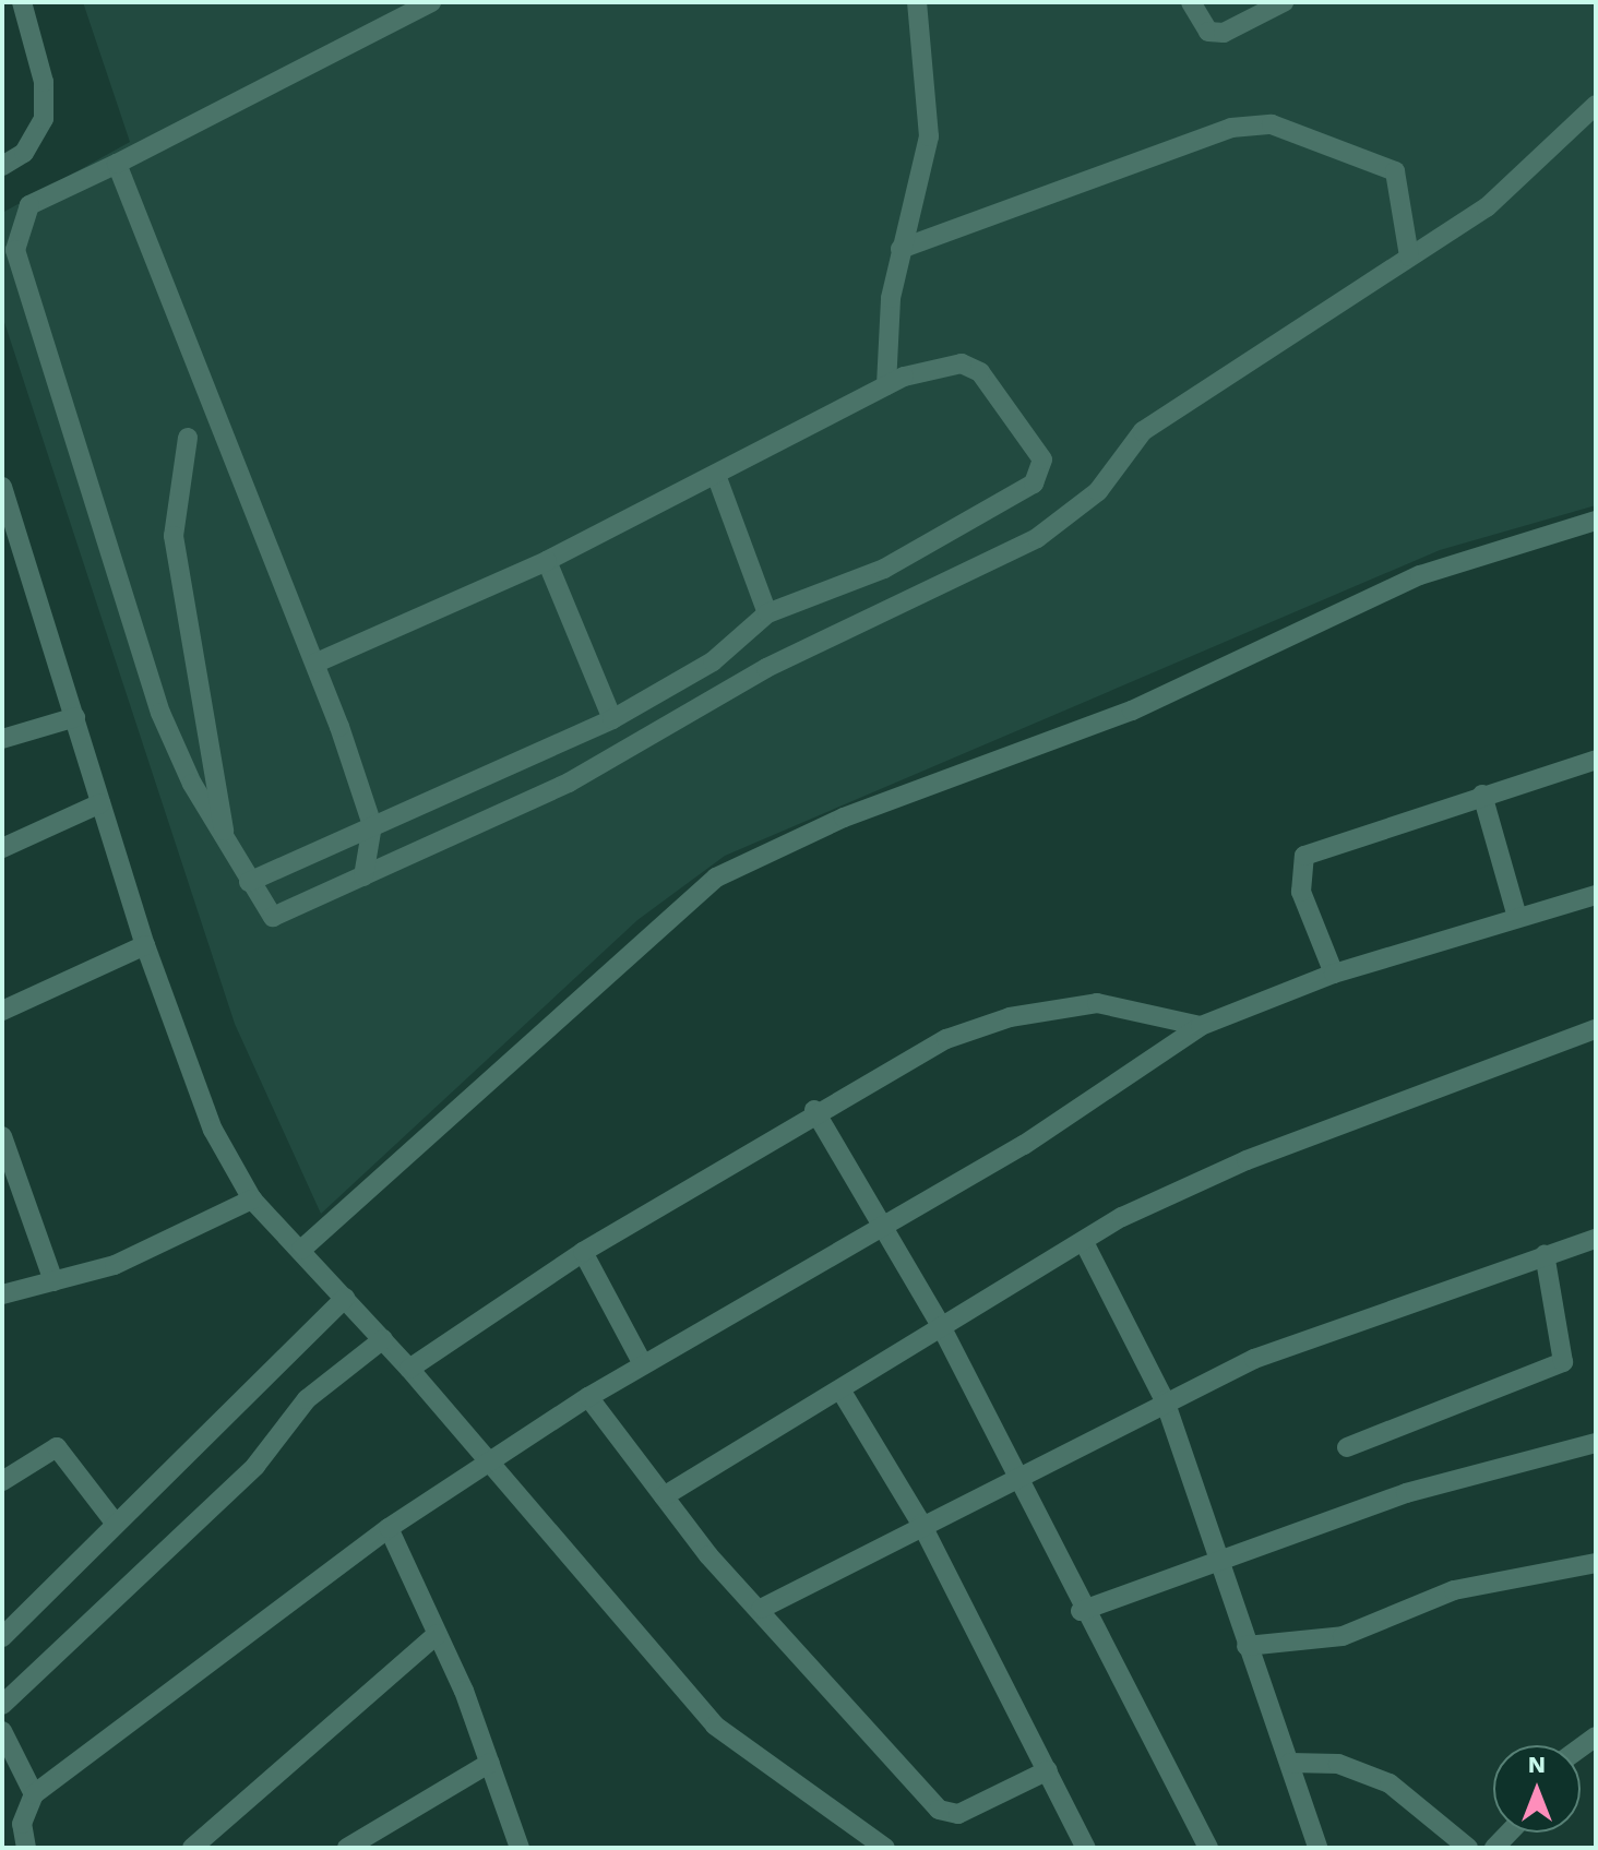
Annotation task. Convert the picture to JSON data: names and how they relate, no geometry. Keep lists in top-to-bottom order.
{
  "north": "top"
}
